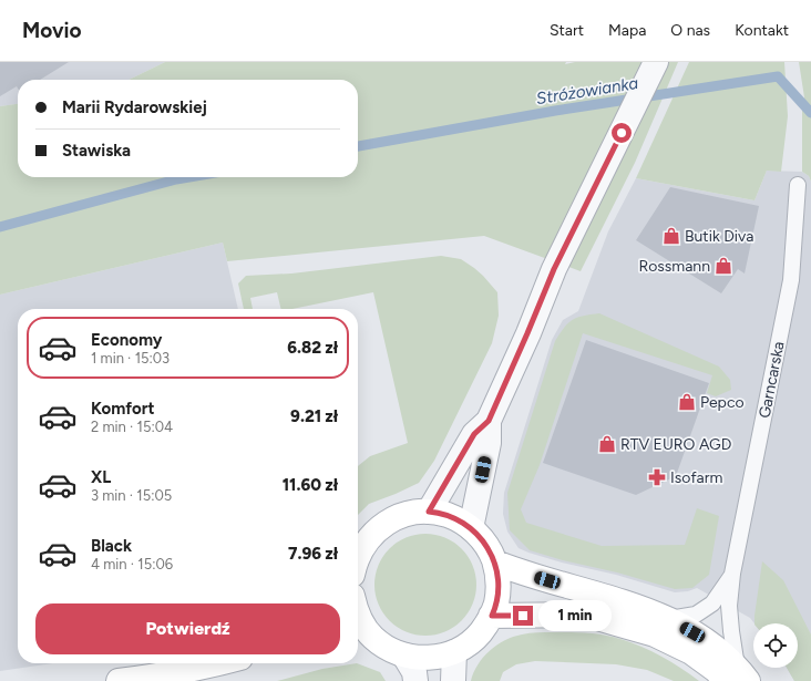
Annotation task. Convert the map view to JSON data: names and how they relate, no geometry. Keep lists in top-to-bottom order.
{
  "streets": {
    "lane": ["Garncarska"]
  },
  "water": ["Stróżowianka"],
  "places": {
    "shop": [
      "Butik Diva",
      "Rossmann",
      "Pepco",
      "RTV EURO AGD"
    ],
    "pharmacy": ["Isofarm"]
  },
  "page": {
    "header": "Movio",
    "nav": [
      "Start",
      "Mapa",
      "O nas",
      "Kontakt"
    ],
    "banner": ["Marii Rydarowskiej", "Stawiska"],
    "list": [
      {
        "name": "Economy",
        "note": "1 min · 15:03",
        "value": "6.82 zł"
      },
      {
        "name": "Komfort",
        "note": "2 min · 15:04",
        "value": "9.21 zł"
      },
      {
        "name": "XL",
        "note": "3 min · 15:05",
        "value": "11.60 zł"
      },
      {
        "name": "Black",
        "note": "4 min · 15:06",
        "value": "7.96 zł"
      }
    ],
    "buttons": "Potwierdź",
    "bubble": "1 min"
  }
}
